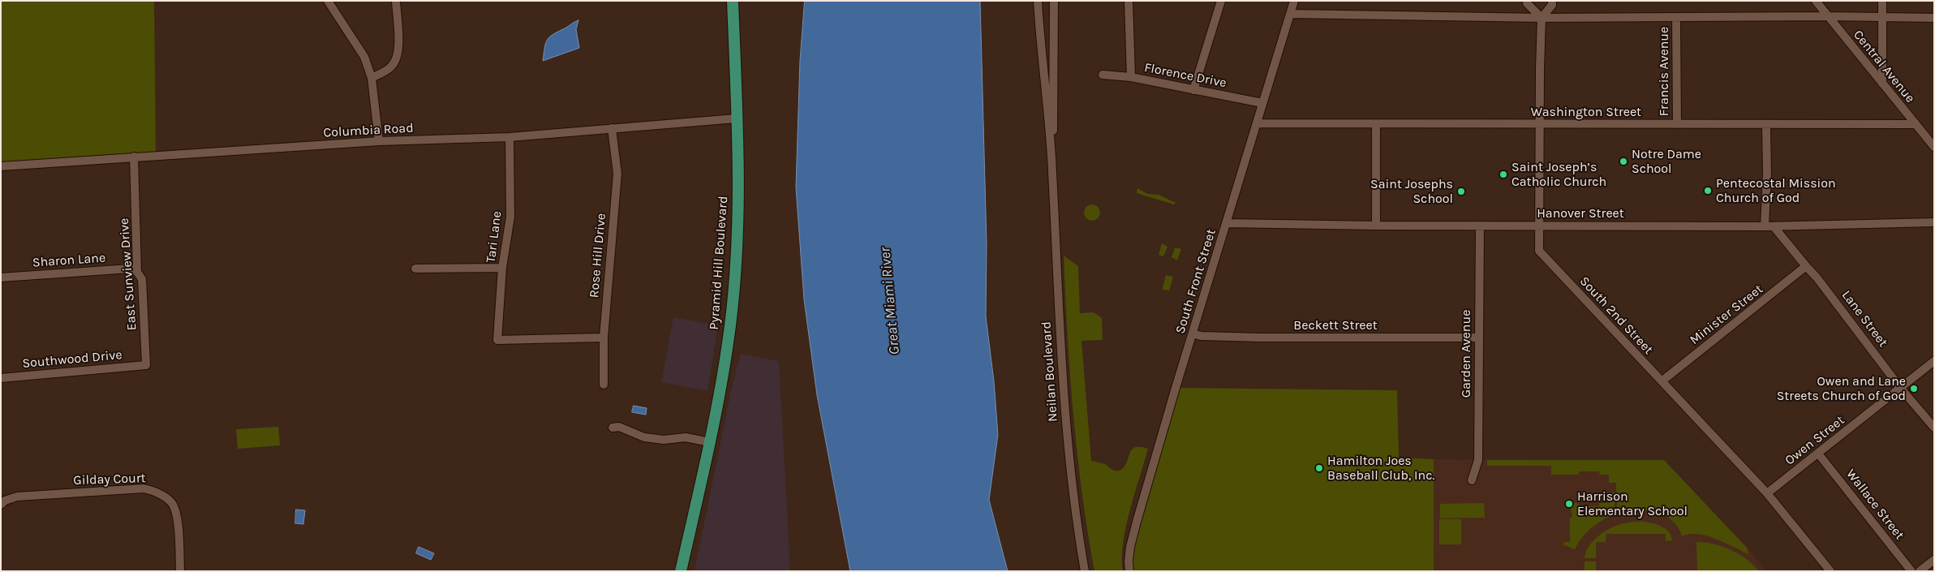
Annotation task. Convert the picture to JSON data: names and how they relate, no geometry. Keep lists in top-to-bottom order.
{
  "streets": {
    "main road": ["Pyramid Hill Boulevard"],
    "street": [
      "Central Avenue",
      "Francis Avenue",
      "Florence Drive",
      "Washington Street",
      "Columbia Road",
      "Hanover Street",
      "Tari Lane",
      "Rose Hill Drive",
      "Sharon Lane",
      "East Sunview Drive",
      "South Front Street",
      "Minister Street",
      "South 2nd Street",
      "Lane Street",
      "Beckett Street",
      "Garden Avenue",
      "Southwood Drive",
      "Neilan Boulevard",
      "Owen Street",
      "Gilday Court",
      "Wallace Street"
    ]
  },
  "crossings": [
    ["Central Avenue", "Washington Street"],
    ["Francis Avenue", "Washington Street"],
    ["Florence Drive", "South Front Street"],
    ["Washington Street", "South Front Street"],
    ["Washington Street", "South 2nd Street"],
    ["Columbia Road", "Tari Lane"],
    ["Columbia Road", "Rose Hill Drive"],
    ["Columbia Road", "Pyramid Hill Boulevard"],
    ["Columbia Road", "East Sunview Drive"],
    ["Hanover Street", "South Front Street"],
    ["Hanover Street", "South 2nd Street"],
    ["Hanover Street", "Lane Street"],
    ["Hanover Street", "Garden Avenue"],
    ["Tari Lane", "Rose Hill Drive"],
    ["Sharon Lane", "East Sunview Drive"],
    ["East Sunview Drive", "Southwood Drive"],
    ["South Front Street", "Beckett Street"],
    ["Minister Street", "South 2nd Street"],
    ["Minister Street", "Lane Street"],
    ["South 2nd Street", "Owen Street"],
    ["Lane Street", "Owen Street"],
    ["Beckett Street", "Garden Avenue"],
    ["Owen Street", "Wallace Street"]
  ],
  "water": ["Great Miami River"],
  "places": [
    "Notre Dame School",
    "Saint Joseph’s Catholic Church",
    "Pentecostal Mission Church of God",
    "Saint Josephs School",
    "Owen and Lane Streets Church of God",
    "Hamilton Joes Baseball Club, Inc.",
    "Harrison Elementary School"
  ]
}
